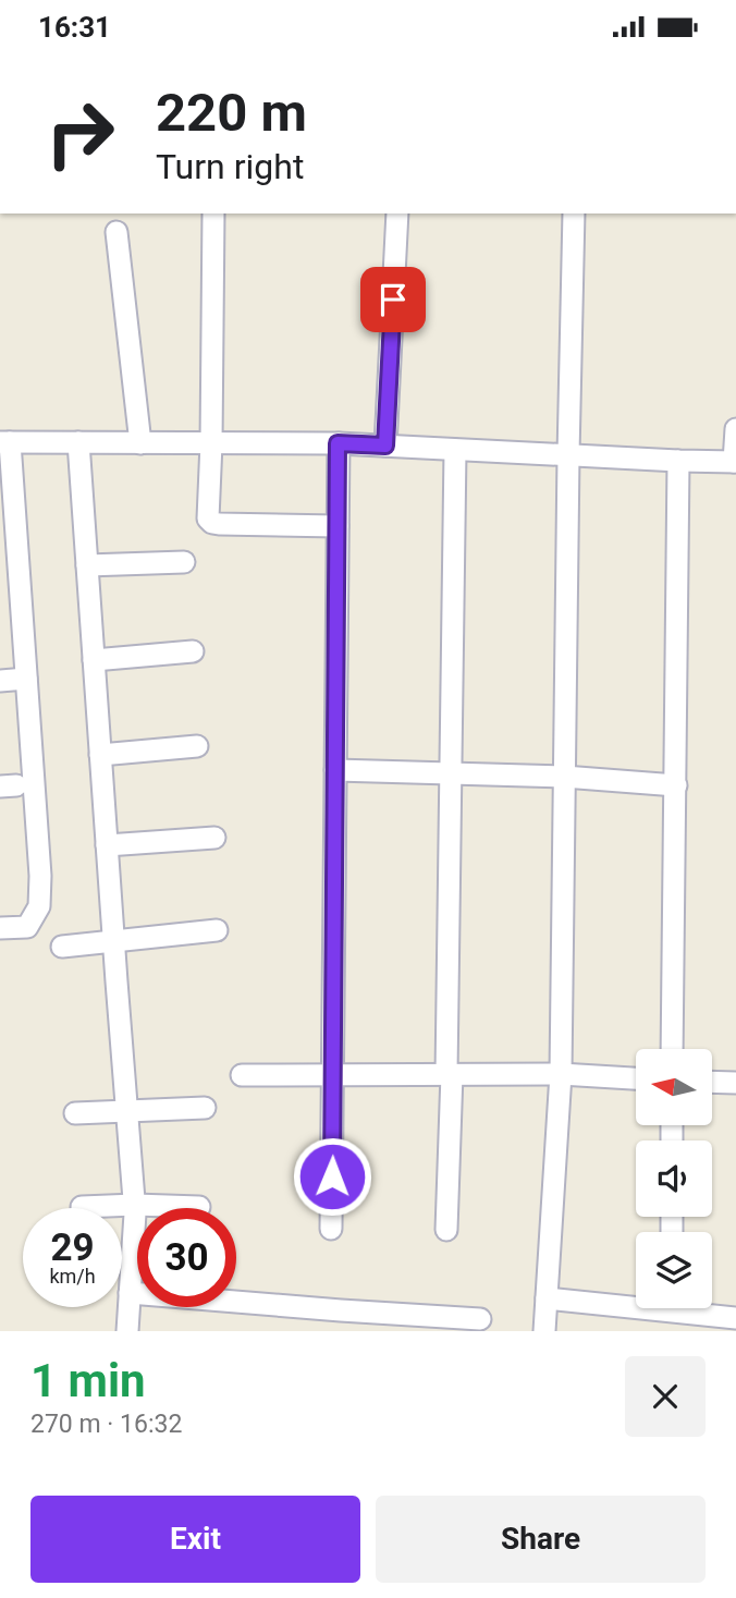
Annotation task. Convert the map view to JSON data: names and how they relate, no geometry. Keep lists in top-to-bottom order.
{
  "north": "left",
  "page": {
    "status": "16:31",
    "turn": ["220 m", "Turn right"],
    "speed": "29 km/h",
    "limit": "30",
    "heading": ["1 min", "270 m · 16:32"],
    "buttons": ["Exit", "Share"]
  }
}
